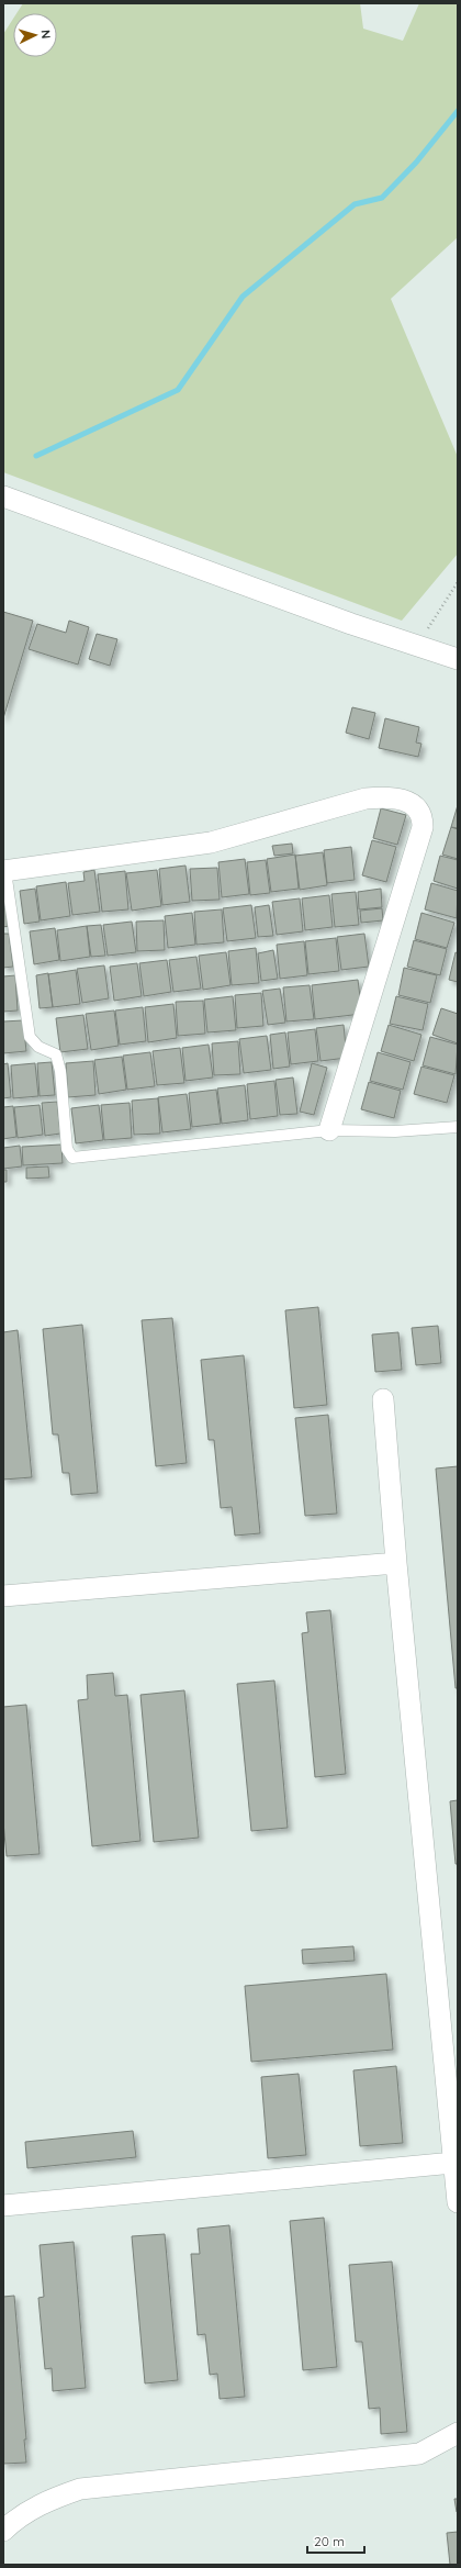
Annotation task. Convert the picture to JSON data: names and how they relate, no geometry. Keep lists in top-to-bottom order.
{
  "scale_bar": "20 m",
  "north": "right"
}
